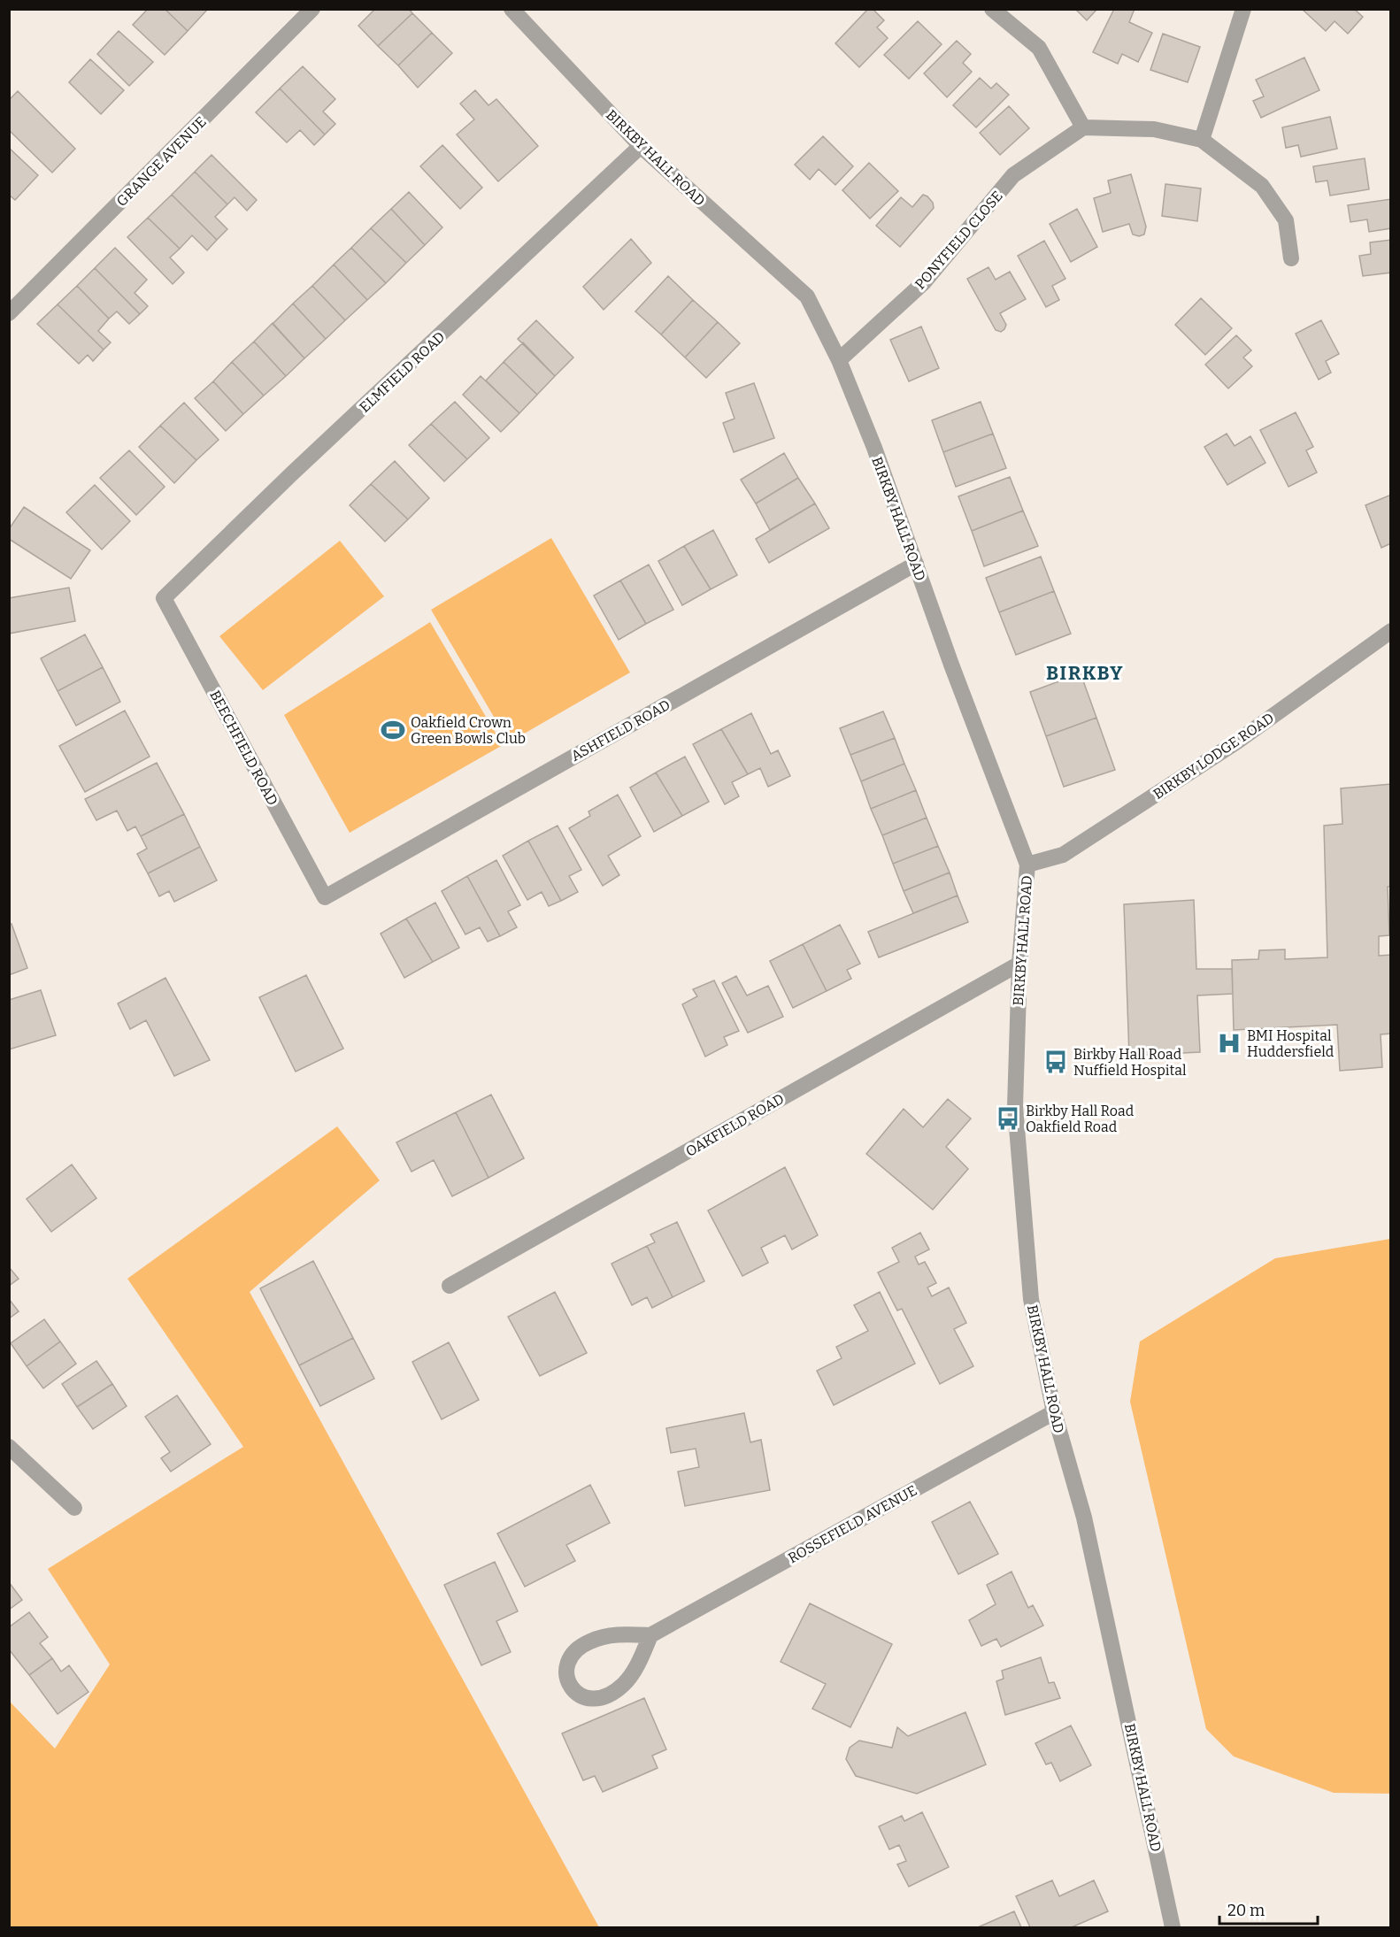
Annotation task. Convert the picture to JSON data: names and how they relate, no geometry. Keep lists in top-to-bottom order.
{
  "streets": {
    "street": [
      "BIRKBY HALL ROAD",
      "GRANGE AVENUE",
      "PONYFIELD CLOSE",
      "ELMFIELD ROAD",
      "ASHFIELD ROAD",
      "BEECHFIELD ROAD",
      "BIRKBY LODGE ROAD",
      "OAKFIELD ROAD",
      "ROSSEFIELD AVENUE"
    ]
  },
  "crossings": [
    ["BIRKBY HALL ROAD", "PONYFIELD CLOSE"],
    ["BIRKBY HALL ROAD", "ELMFIELD ROAD"],
    ["BIRKBY HALL ROAD", "ASHFIELD ROAD"],
    ["BIRKBY HALL ROAD", "BIRKBY LODGE ROAD"],
    ["BIRKBY HALL ROAD", "OAKFIELD ROAD"],
    ["BIRKBY HALL ROAD", "ROSSEFIELD AVENUE"],
    ["ELMFIELD ROAD", "BEECHFIELD ROAD"],
    ["ASHFIELD ROAD", "BEECHFIELD ROAD"]
  ],
  "districts": ["BIRKBY"],
  "places": {
    "sports": ["Oakfield Crown Green Bowls Club"],
    "hospital": ["BMI Hospital Huddersfield"],
    "bus stop": ["Birkby Hall Road Nuffield Hospital", "Birkby Hall Road Oakfield Road"]
  },
  "scale_bar": "20 m"
}
